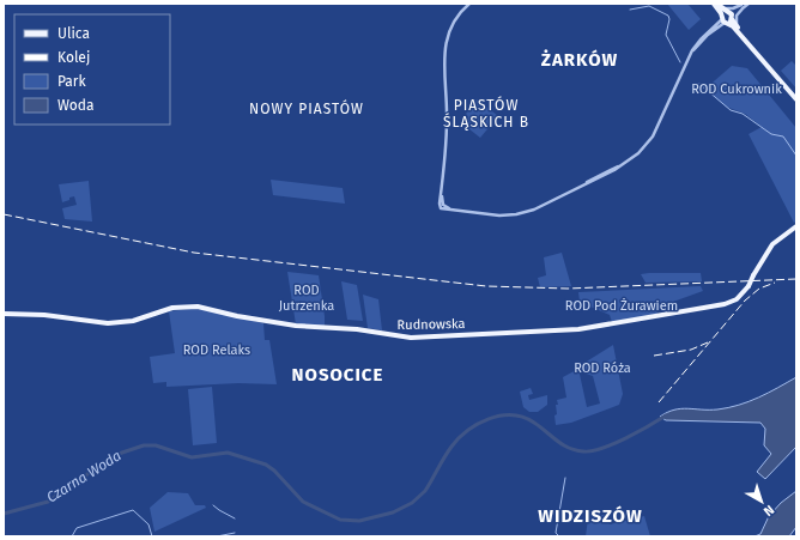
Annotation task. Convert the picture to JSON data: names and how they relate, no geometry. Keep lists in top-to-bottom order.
{
  "streets": {
    "main road": ["Rudnowska"]
  },
  "districts": [
    "ŻARKÓW",
    "PIASTÓW ŚLĄSKICH B",
    "NOWY PIASTÓW",
    "NOSOCICE",
    "WIDZISZÓW"
  ],
  "water": ["Czarna Woda"],
  "parks": [
    "ROD Cukrownik",
    "ROD Jutrzenka",
    "ROD Pod Żurawiem",
    "ROD Relaks",
    "ROD Róża"
  ],
  "legend": [
    "Ulica",
    "Kolej",
    "Park",
    "Woda"
  ],
  "north": "bottom right"
}
